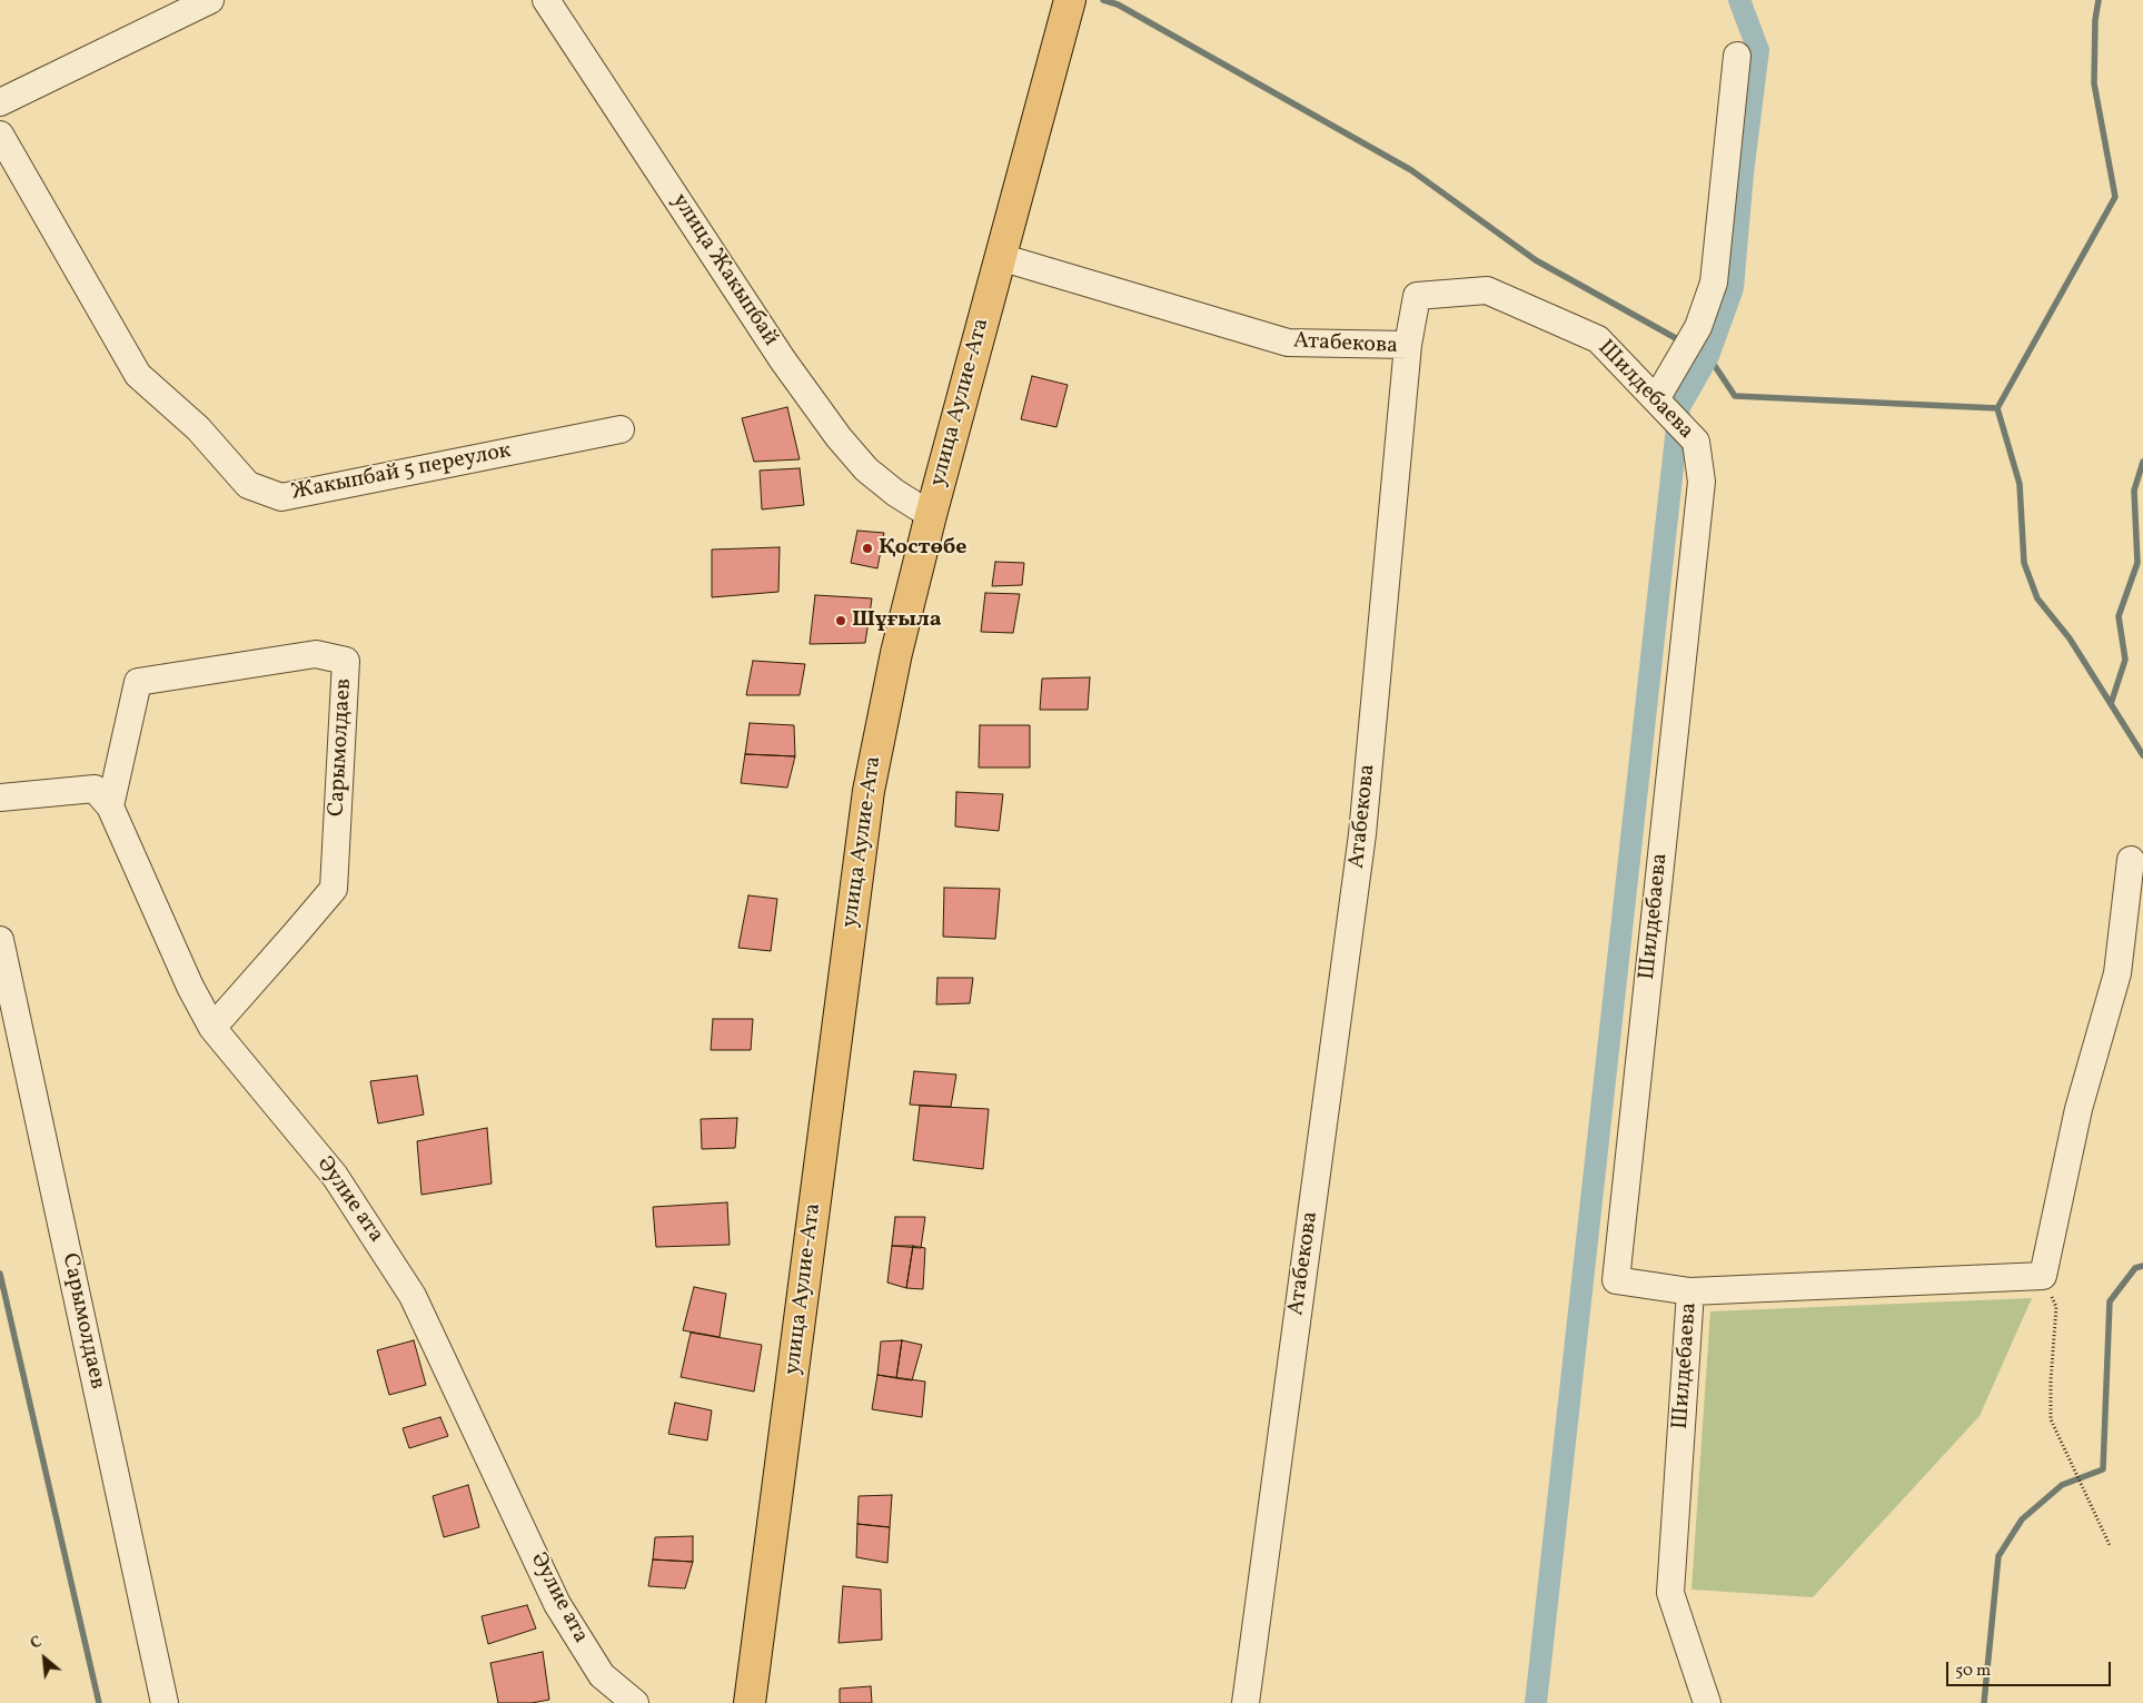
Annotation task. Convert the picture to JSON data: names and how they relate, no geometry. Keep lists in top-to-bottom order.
{
  "streets": {
    "main road": ["улица Аулие-Ата"],
    "street": [
      "улица Жакыпбай",
      "Атабекова",
      "Шилдебаева",
      "Жакыпбай 5 переулок",
      "Сарымолдаев",
      "Әулие ата"
    ]
  },
  "crossings": [
    ["улица Жакыпбай", "улица Аулие-Ата"],
    ["Атабекова", "Шилдебаева"],
    ["Атабекова", "улица Аулие-Ата"],
    ["Сарымолдаев", "Әулие ата"]
  ],
  "places": ["Қостөбе", "Шұғыла"],
  "scale_bar": "50 m",
  "north": "top left"
}
